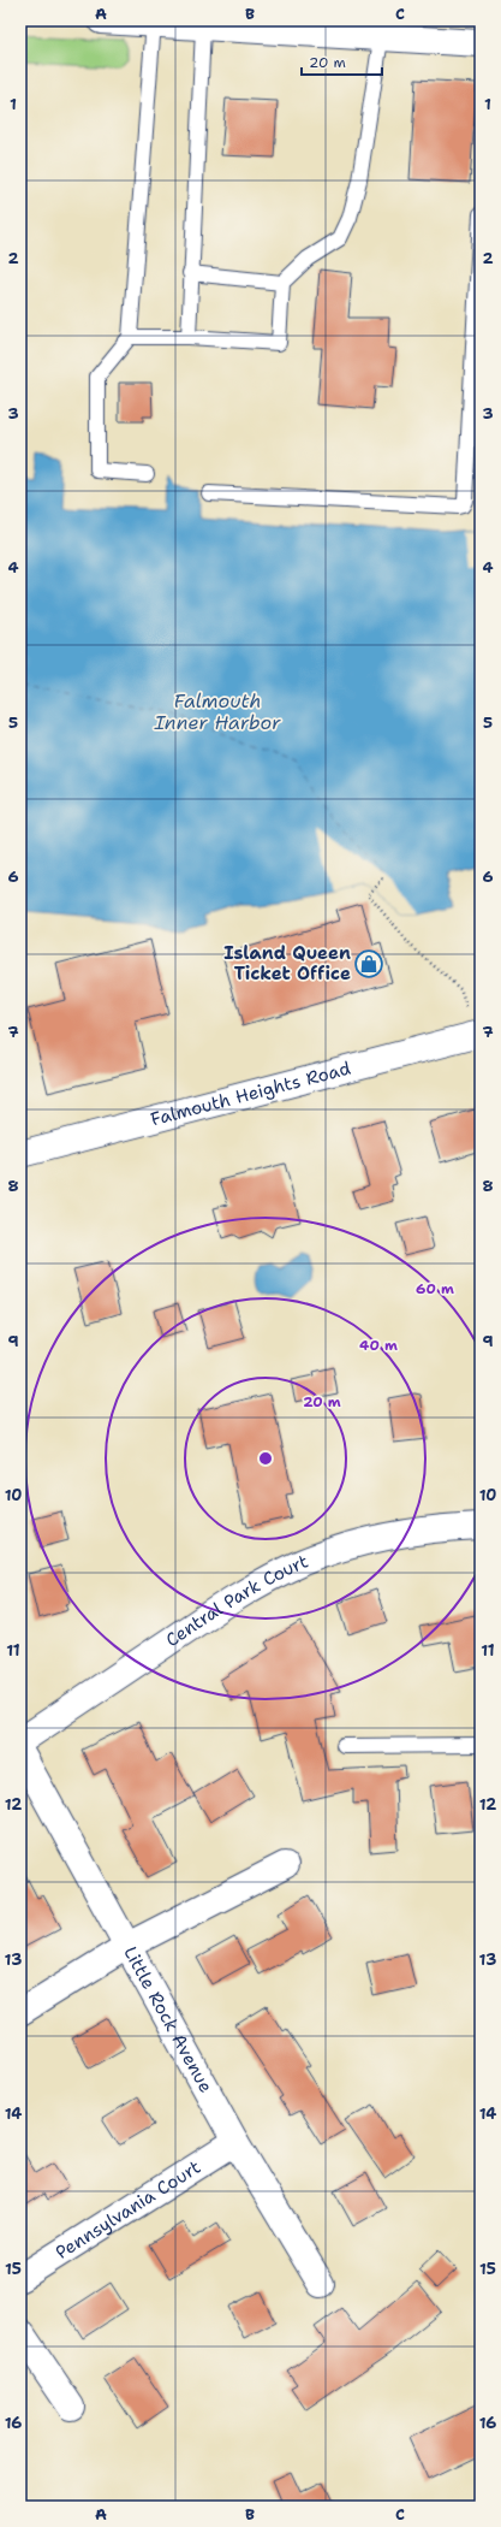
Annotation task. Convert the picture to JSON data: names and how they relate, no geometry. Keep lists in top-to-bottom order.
{
  "streets": {
    "street": [
      "Falmouth Heights Road",
      "Central Park Court",
      "Little Rock Avenue",
      "Pennsylvania Court"
    ]
  },
  "crossings": [
    ["Little Rock Avenue", "Pennsylvania Court"]
  ],
  "water": ["Falmouth Inner Harbor"],
  "places": {
    "shop": ["Island Queen Ticket Office"]
  },
  "scale_bar": "20 m",
  "grid": {
    "columns": ["A", "B", "C"],
    "rows": [
      "1",
      "2",
      "3",
      "4",
      "5",
      "6",
      "7",
      "8",
      "9",
      "10",
      "11",
      "12",
      "13",
      "14",
      "15",
      "16"
    ]
  },
  "rings": ["60 m", "40 m", "20 m"]
}
